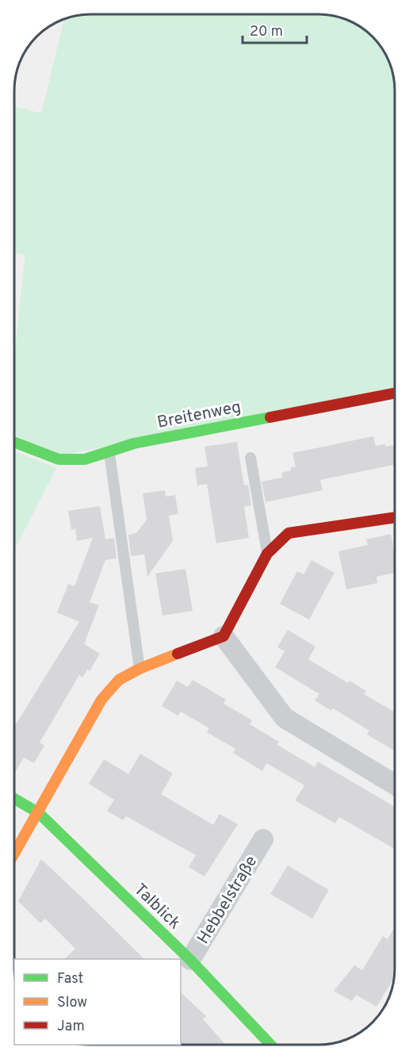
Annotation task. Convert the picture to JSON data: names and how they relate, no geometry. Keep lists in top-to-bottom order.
{
  "streets": {
    "street": ["Breitenweg", "Hebbelstraße", "Talblick"]
  },
  "crossings": [
    ["Hebbelstraße", "Talblick"]
  ],
  "legend": ["Fast", "Slow", "Jam"],
  "scale_bar": "20 m"
}
